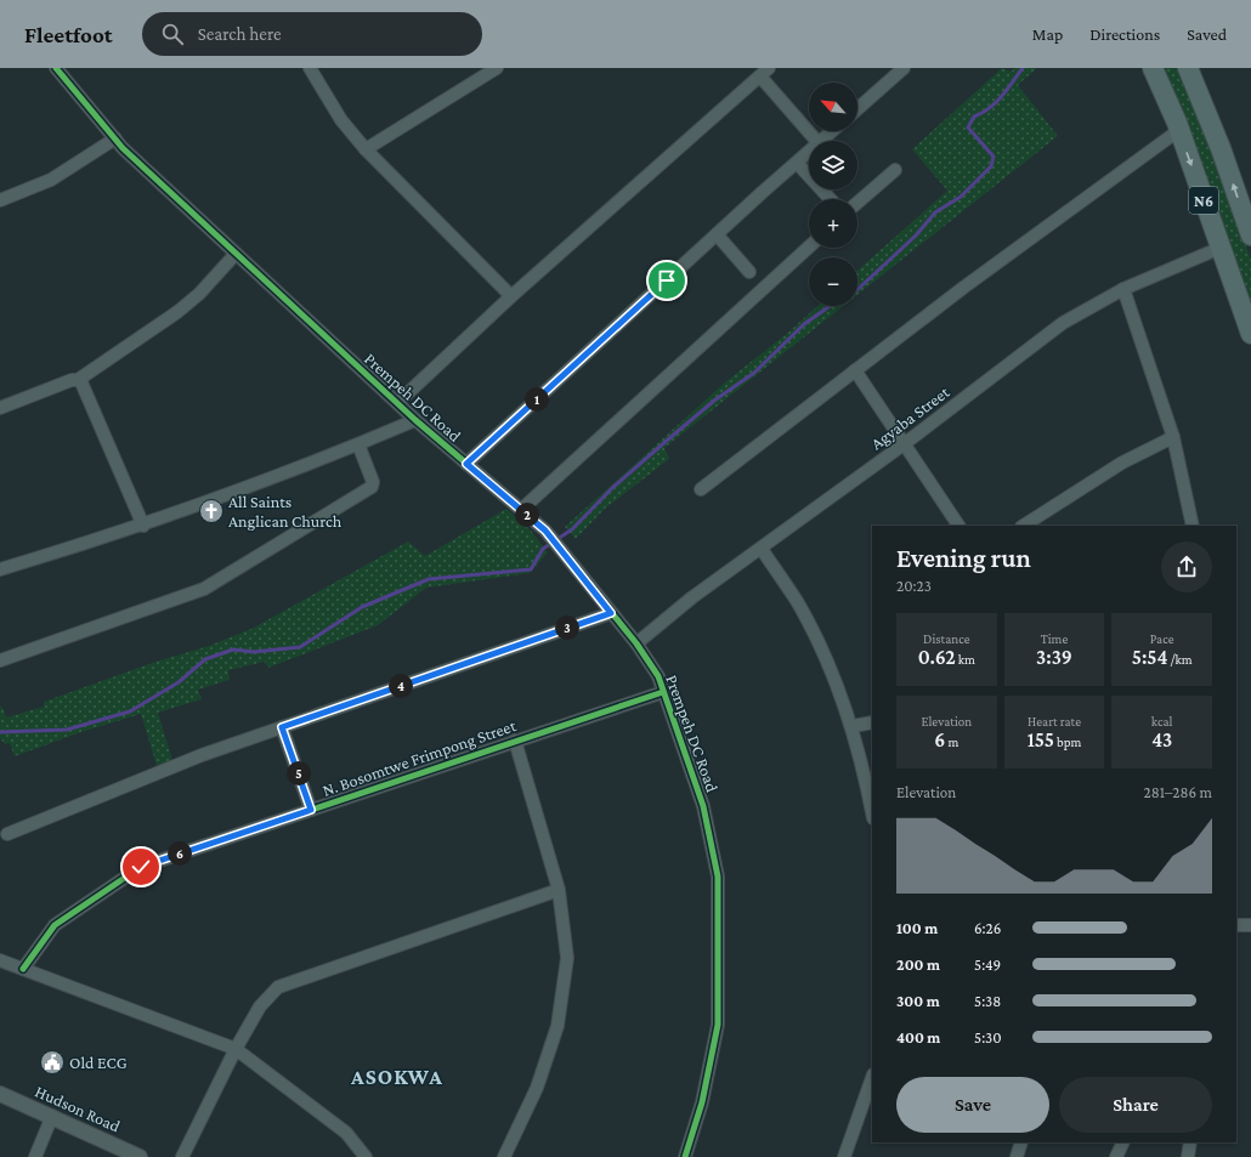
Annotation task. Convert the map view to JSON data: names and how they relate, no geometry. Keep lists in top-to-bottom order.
{
  "streets": {
    "highway": ["N6"],
    "street": [
      "Prempeh DC Road",
      "Agyaba Street",
      "N. Bosomtwe Frimpong Street",
      "Hudson Road"
    ]
  },
  "crossings": [
    ["N6", "Agyaba Street"],
    ["Prempeh DC Road", "Agyaba Street"],
    ["Prempeh DC Road", "N. Bosomtwe Frimpong Street"]
  ],
  "districts": ["ASOKWA"],
  "places": {
    "church": ["All Saints Anglican Church"],
    "public building": ["Old ECG"]
  },
  "north": "top left",
  "page": {
    "header": "Fleetfoot",
    "search": "Search here",
    "nav": ["Map", "Directions", "Saved"],
    "map_buttons": ["+", "−"],
    "pins": [
      "1",
      "2",
      "3",
      "4",
      "5",
      "6"
    ],
    "heading": ["Evening run", "20:23"],
    "stats": [
      ["Distance", "0.62 km"],
      ["Time", "3:39"],
      ["Pace", "5:54 /km"],
      ["Elevation", "6 m"],
      ["Heart rate", "155 bpm"],
      ["kcal", "43"]
    ],
    "chart": ["Elevation", "281–286 m"],
    "list": [
      {
        "name": "100 m",
        "note": "6:26"
      },
      {
        "name": "200 m",
        "note": "5:49"
      },
      {
        "name": "300 m",
        "note": "5:38"
      },
      {
        "name": "400 m",
        "note": "5:30"
      }
    ],
    "buttons": ["Save", "Share"]
  }
}
